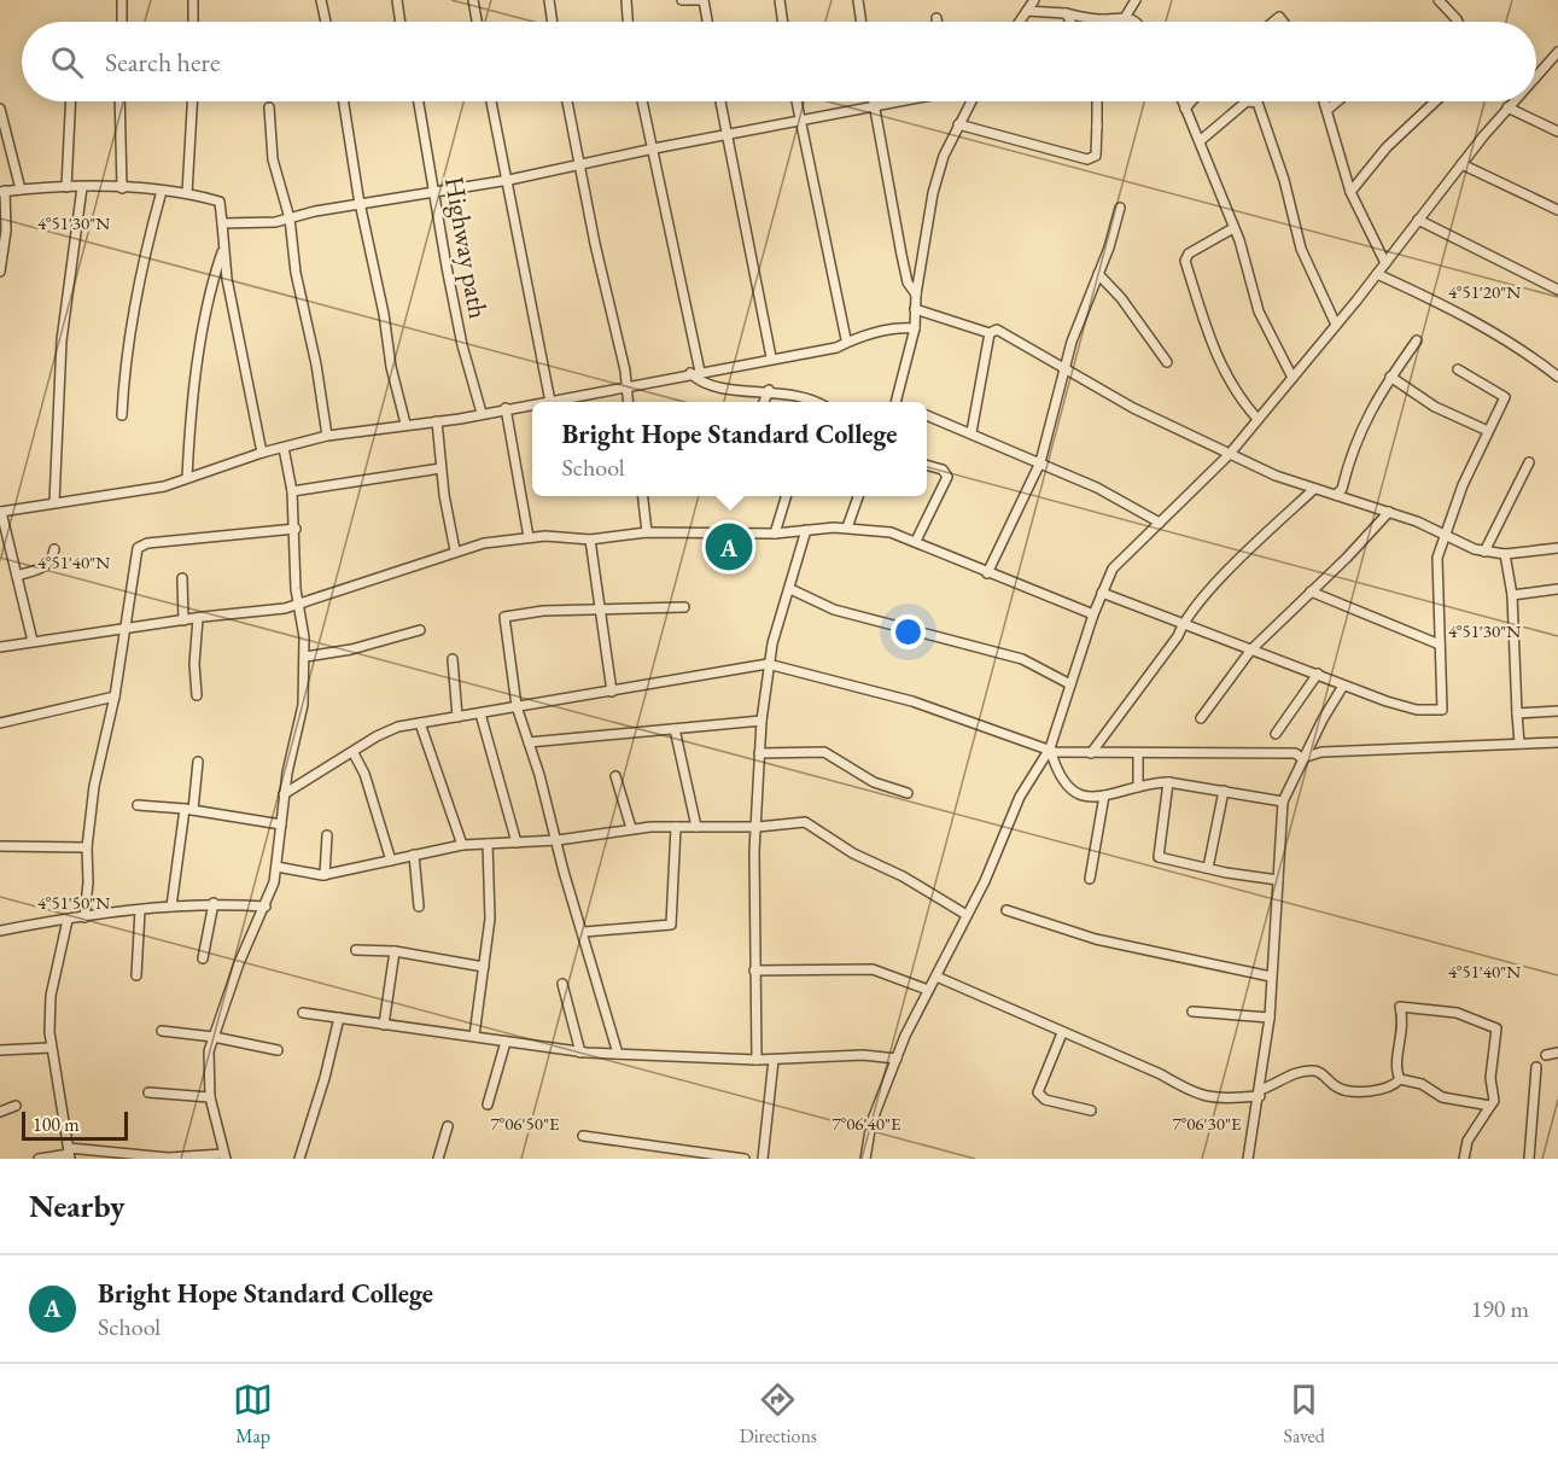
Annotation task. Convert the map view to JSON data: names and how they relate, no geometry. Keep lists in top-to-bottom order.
{
  "streets": {
    "street": ["Highway path"]
  },
  "scale_bar": "100 m",
  "page": {
    "search": "Search here",
    "popup": ["Bright Hope Standard College", "School"],
    "pins": "A",
    "scale": "100 m",
    "heading": "Nearby",
    "list": [
      {
        "mark": "A",
        "name": "Bright Hope Standard College",
        "note": "School",
        "value": "190 m"
      }
    ],
    "nav": ["Map", "Directions", "Saved"]
  },
  "coordinates": [
    "4°51'30\"N",
    "4°51'20\"N",
    "4°51'40\"N",
    "4°51'50\"N",
    "7°06'50\"E",
    "7°06'40\"E",
    "7°06'30\"E"
  ]
}
